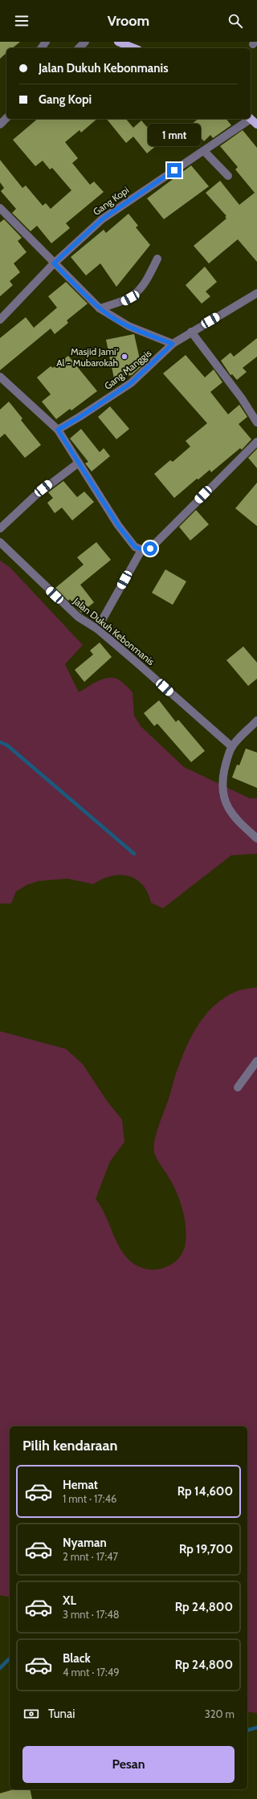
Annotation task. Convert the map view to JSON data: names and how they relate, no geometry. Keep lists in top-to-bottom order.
{
  "streets": {
    "street": ["Gang Kopi", "Gang Manggis", "Jalan Dukuh Kebonmanis"]
  },
  "places": ["Masjid Jami' Al - Mubarokah"],
  "page": {
    "header": "Vroom",
    "banner": ["Jalan Dukuh Kebonmanis", "Gang Kopi"],
    "bubble": "1 mnt",
    "heading": "Pilih kendaraan",
    "list": [
      {
        "name": "Hemat",
        "note": "1 mnt · 17:46",
        "value": "Rp 14,600"
      },
      {
        "name": "Nyaman",
        "note": "2 mnt · 17:47",
        "value": "Rp 19,700"
      },
      {
        "name": "XL",
        "note": "3 mnt · 17:48",
        "value": "Rp 24,800"
      },
      {
        "name": "Black",
        "note": "4 mnt · 17:49",
        "value": "Rp 24,800"
      }
    ],
    "pay": ["Tunai", "320 m"],
    "buttons": "Pesan"
  }
}
